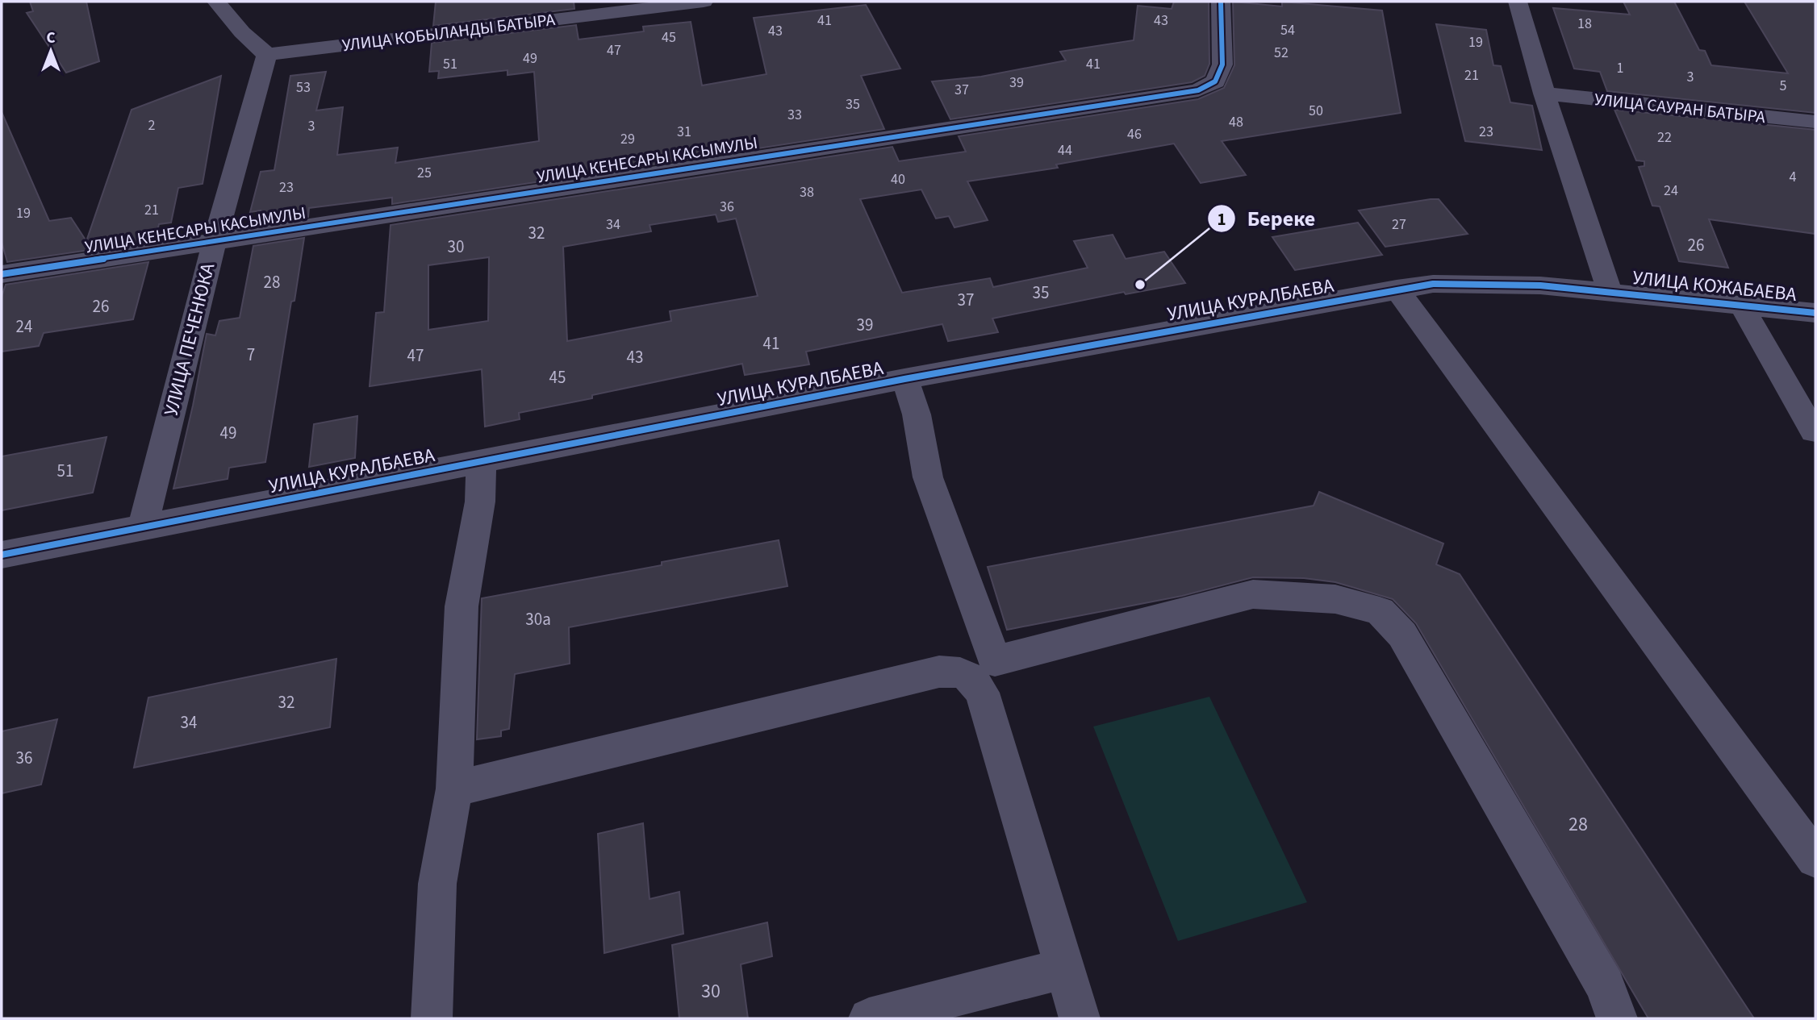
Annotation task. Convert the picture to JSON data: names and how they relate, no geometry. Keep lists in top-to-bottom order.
{
  "streets": {
    "street": [
      "УЛИЦА КОБЫЛАНДЫ БАТЫРА",
      "УЛИЦА САУРАН БАТЫРА",
      "УЛИЦА КЕНЕСАРЫ КАСЫМУЛЫ",
      "УЛИЦА КОЖАБАЕВА",
      "УЛИЦА КУРАЛБАЕВА",
      "УЛИЦА ПЕЧЕНЮКА"
    ]
  },
  "crossings": [
    ["УЛИЦА КОБЫЛАНДЫ БАТЫРА", "УЛИЦА ПЕЧЕНЮКА"],
    ["УЛИЦА КЕНЕСАРЫ КАСЫМУЛЫ", "УЛИЦА ПЕЧЕНЮКА"],
    ["УЛИЦА КОЖАБАЕВА", "УЛИЦА КУРАЛБАЕВА"],
    ["УЛИЦА КУРАЛБАЕВА", "УЛИЦА ПЕЧЕНЮКА"]
  ],
  "places": ["Береке"],
  "house_numbers": [
    "41",
    "43",
    "18",
    "54",
    "43",
    "45",
    "19",
    "47",
    "52",
    "49",
    "51",
    "41",
    "1",
    "21",
    "3",
    "39",
    "5",
    "53",
    "37",
    "35",
    "50",
    "33",
    "48",
    "2",
    "3",
    "31",
    "23",
    "46",
    "22",
    "29",
    "44",
    "25",
    "4",
    "40",
    "23",
    "24",
    "38",
    "36",
    "21",
    "19",
    "34",
    "27",
    "32",
    "26",
    "30",
    "28",
    "35",
    "37",
    "26",
    "39",
    "24",
    "41",
    "7",
    "47",
    "43",
    "45",
    "49",
    "51",
    "30а",
    "32",
    "34",
    "36",
    "28",
    "30"
  ],
  "north": "top"
}
